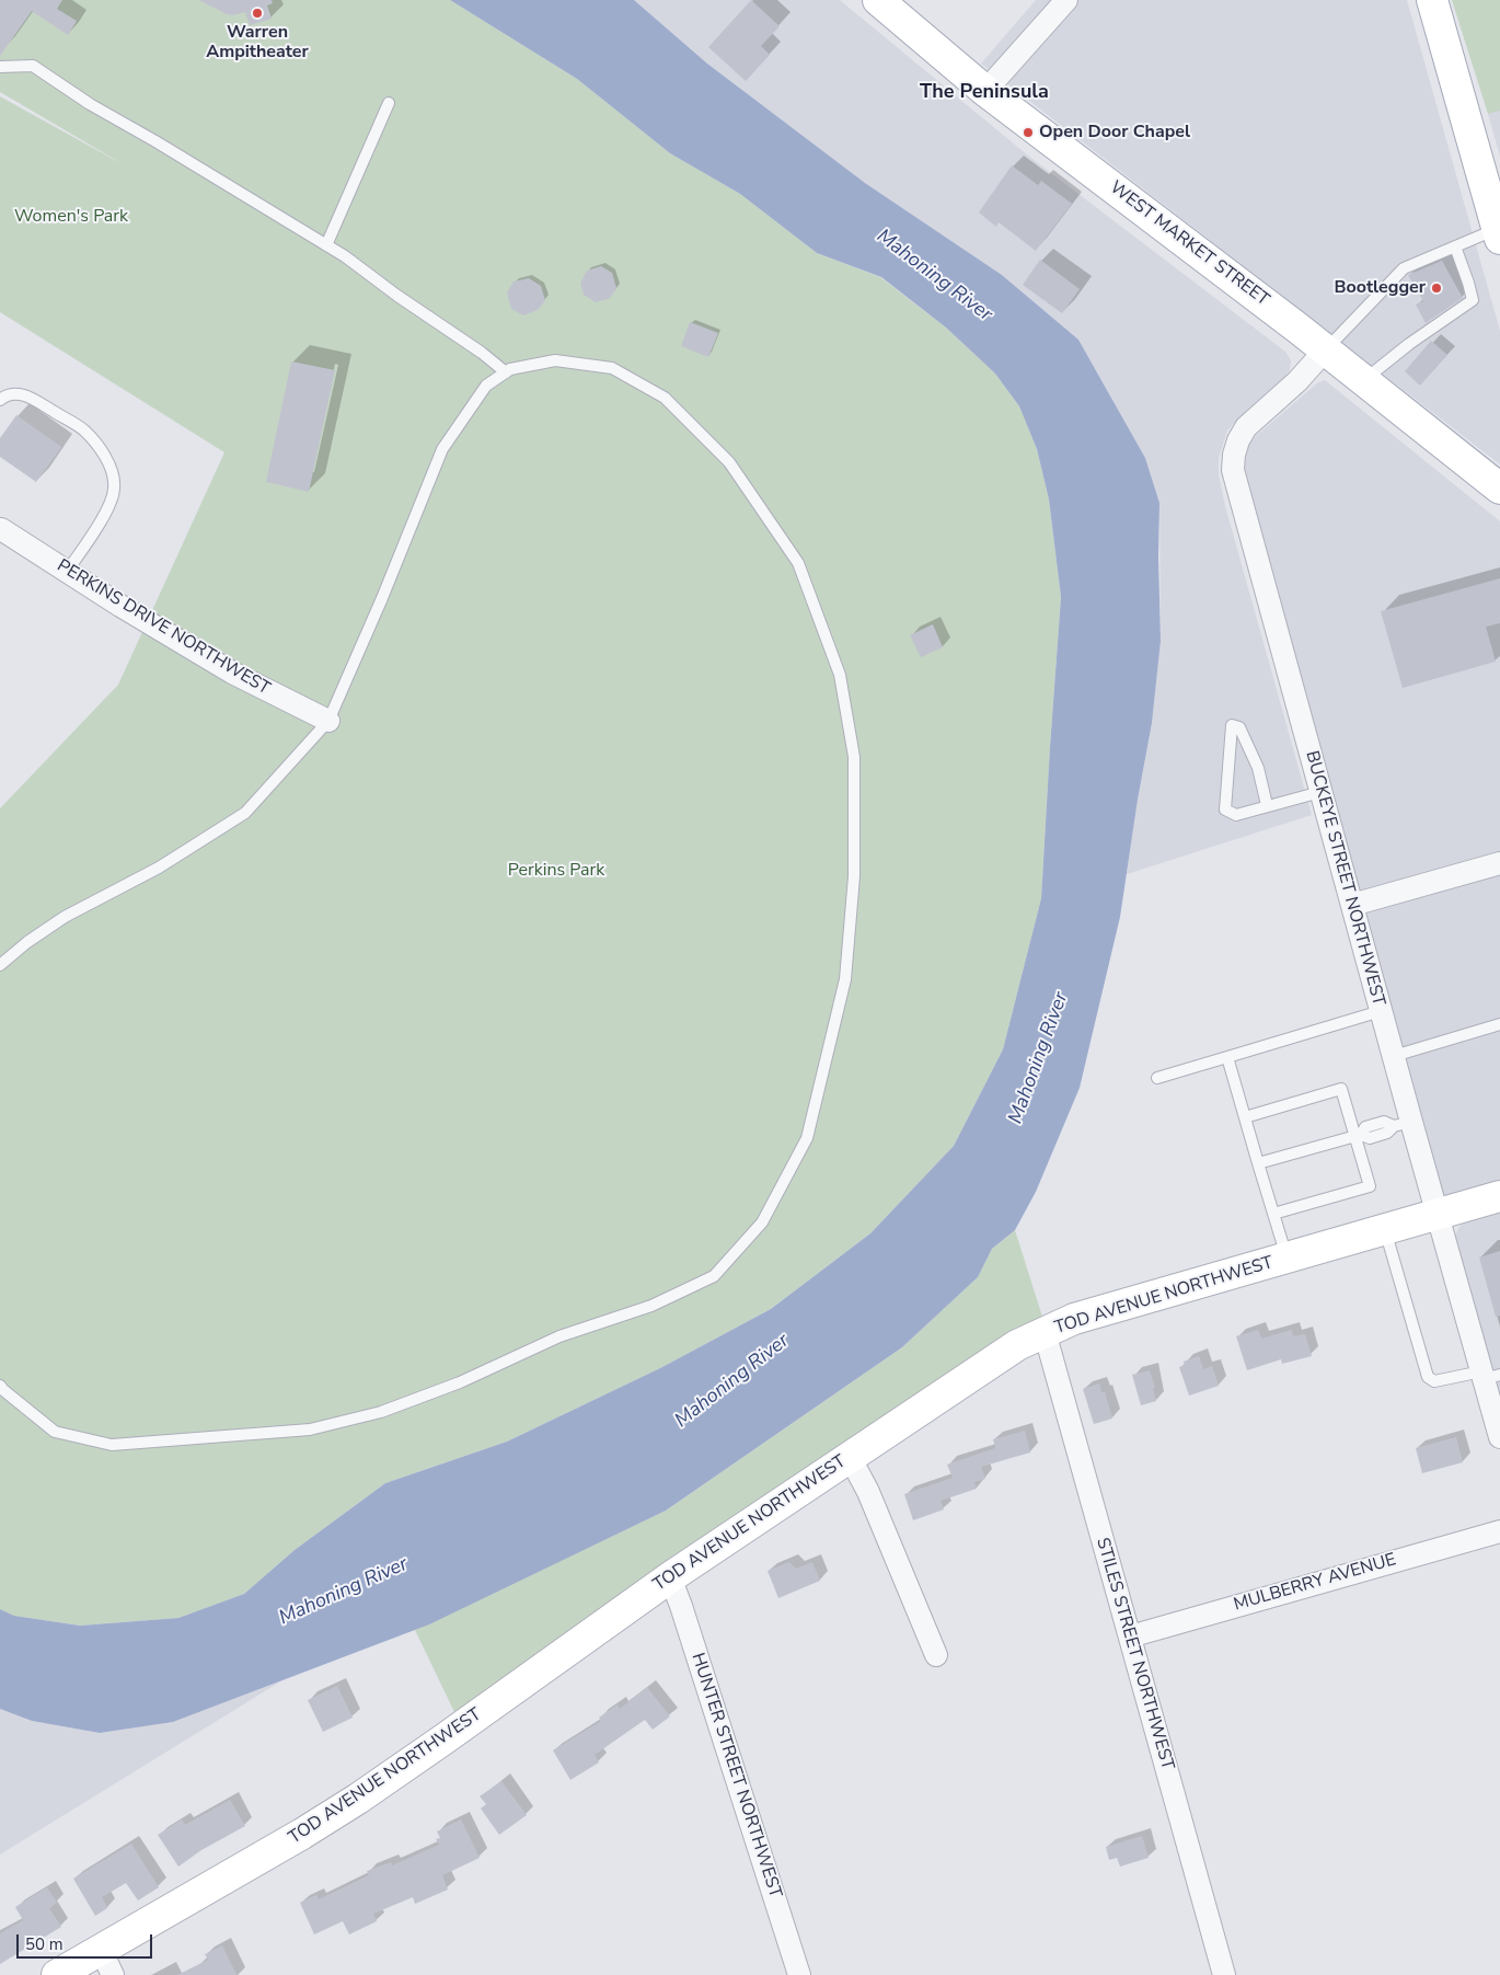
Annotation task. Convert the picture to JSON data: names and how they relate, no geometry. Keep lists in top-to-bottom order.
{
  "streets": {
    "main road": ["WEST MARKET STREET", "TOD AVENUE NORTHWEST"],
    "street": [
      "PERKINS DRIVE NORTHWEST",
      "BUCKEYE STREET NORTHWEST",
      "MULBERRY AVENUE",
      "STILES STREET NORTHWEST",
      "HUNTER STREET NORTHWEST"
    ]
  },
  "crossings": [
    ["WEST MARKET STREET", "BUCKEYE STREET NORTHWEST"],
    ["BUCKEYE STREET NORTHWEST", "TOD AVENUE NORTHWEST"],
    ["TOD AVENUE NORTHWEST", "STILES STREET NORTHWEST"],
    ["TOD AVENUE NORTHWEST", "HUNTER STREET NORTHWEST"],
    ["MULBERRY AVENUE", "STILES STREET NORTHWEST"]
  ],
  "districts": ["The Peninsula"],
  "water": ["Mahoning River"],
  "parks": ["Women's Park", "Perkins Park"],
  "places": ["Warren Ampitheater", "Open Door Chapel", "Bootlegger"],
  "scale_bar": "50 m"
}
